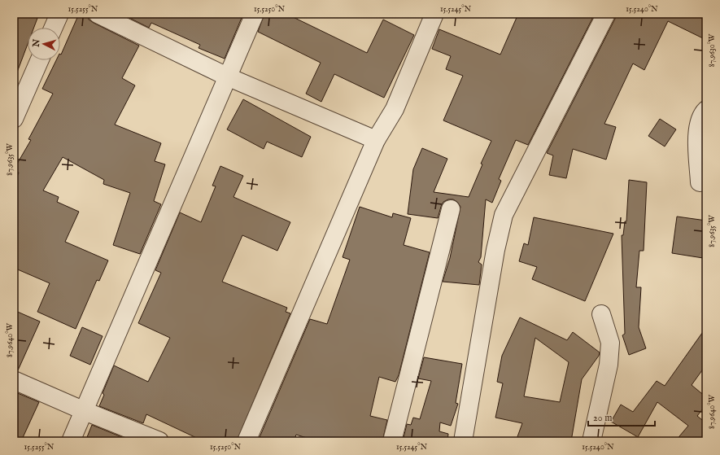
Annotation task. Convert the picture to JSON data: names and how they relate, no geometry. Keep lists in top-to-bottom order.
{
  "scale_bar": "20 m",
  "north": "left",
  "coordinates": [
    "15.5255°N",
    "15.5250°N",
    "15.5245°N",
    "15.5240°N",
    "87.9630°W",
    "87.9635°W",
    "87.9640°W"
  ]
}
